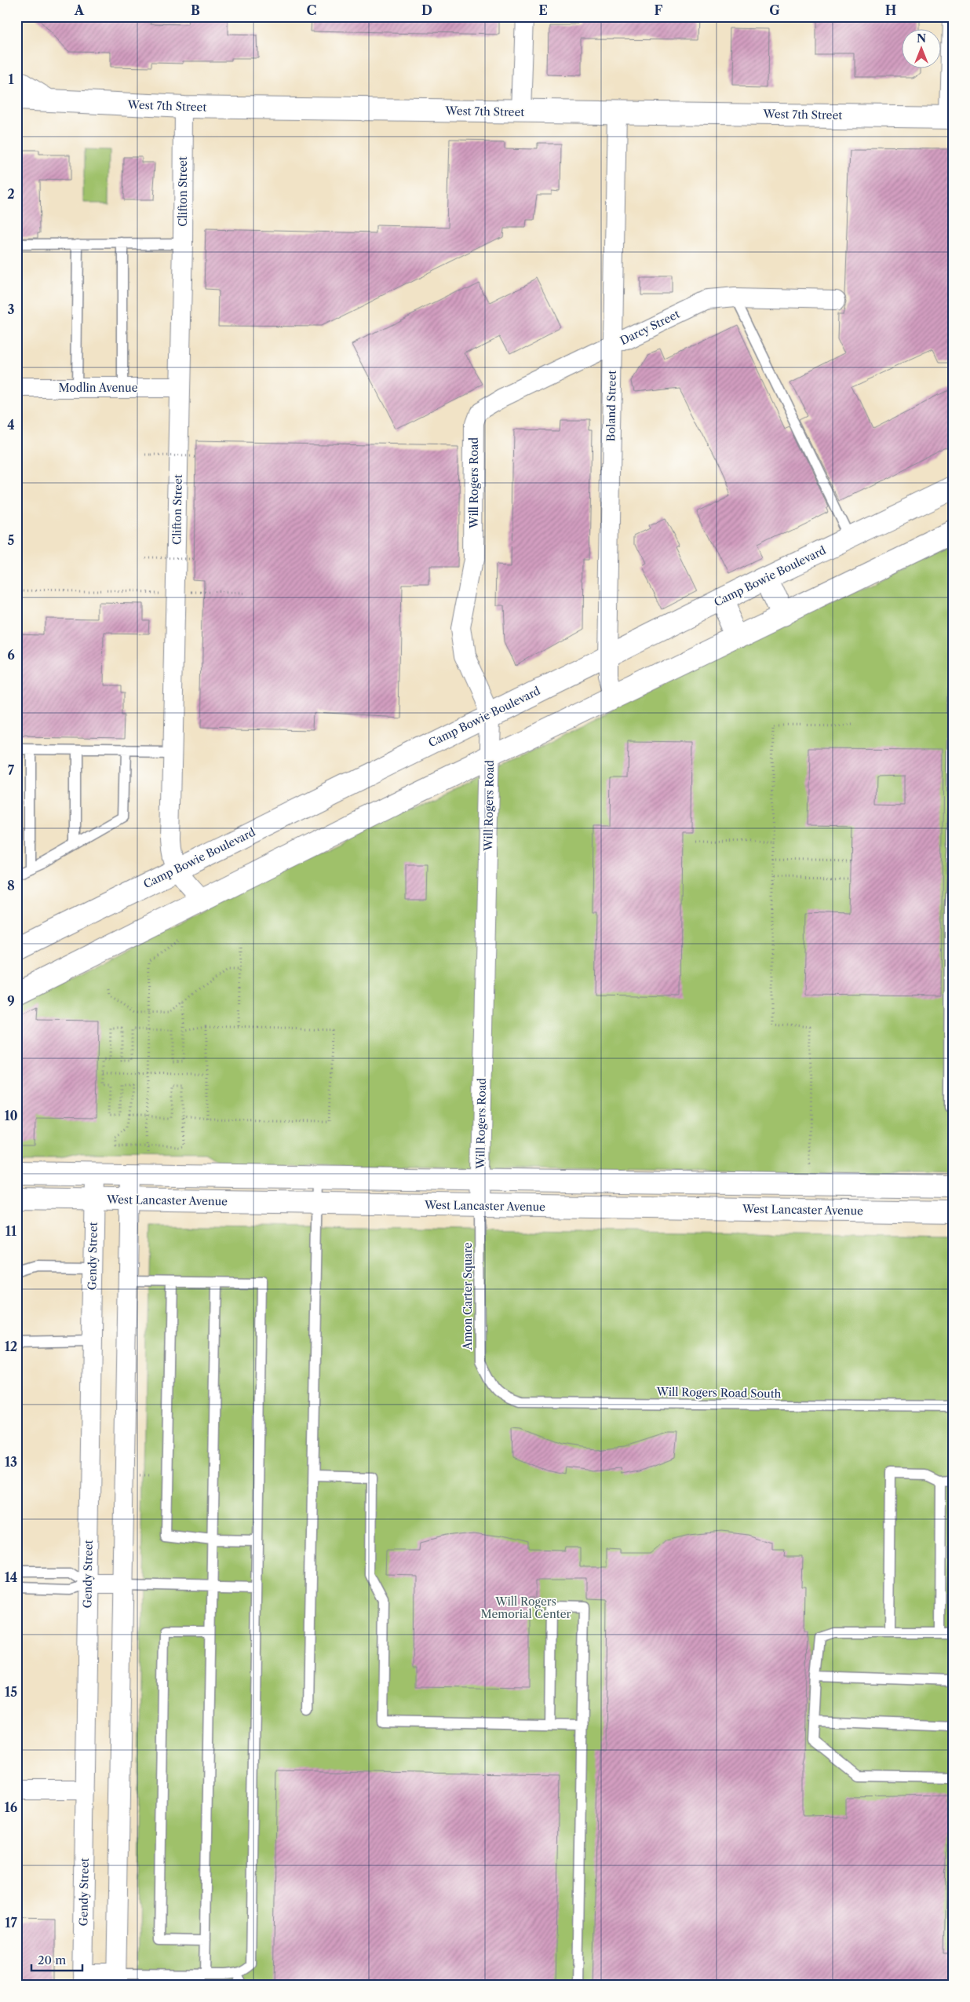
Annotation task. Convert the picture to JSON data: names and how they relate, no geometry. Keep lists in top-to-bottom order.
{
  "streets": {
    "main road": ["West 7th Street", "Camp Bowie Boulevard", "West Lancaster Avenue"],
    "street": [
      "Clifton Street",
      "Darcy Street",
      "Modlin Avenue",
      "Boland Street",
      "Will Rogers Road",
      "Gendy Street"
    ],
    "lane": ["Amon Carter Square", "Will Rogers Road South"]
  },
  "crossings": [
    ["West 7th Street", "Clifton Street"],
    ["West 7th Street", "Boland Street"],
    ["Clifton Street", "Modlin Avenue"],
    ["Clifton Street", "Camp Bowie Boulevard"],
    ["Darcy Street", "Boland Street"],
    ["Darcy Street", "Will Rogers Road"],
    ["Boland Street", "Camp Bowie Boulevard"],
    ["Will Rogers Road", "Camp Bowie Boulevard"],
    ["Will Rogers Road", "West Lancaster Avenue"],
    ["Will Rogers Road", "Amon Carter Square"],
    ["West Lancaster Avenue", "Gendy Street"],
    ["West Lancaster Avenue", "Amon Carter Square"],
    ["Amon Carter Square", "Will Rogers Road South"]
  ],
  "parks": ["Will Rogers Memorial Center"],
  "scale_bar": "20 m",
  "north": "top",
  "grid": {
    "columns": [
      "A",
      "B",
      "C",
      "D",
      "E",
      "F",
      "G",
      "H"
    ],
    "rows": [
      "1",
      "2",
      "3",
      "4",
      "5",
      "6",
      "7",
      "8",
      "9",
      "10",
      "11",
      "12",
      "13",
      "14",
      "15",
      "16",
      "17"
    ]
  }
}
